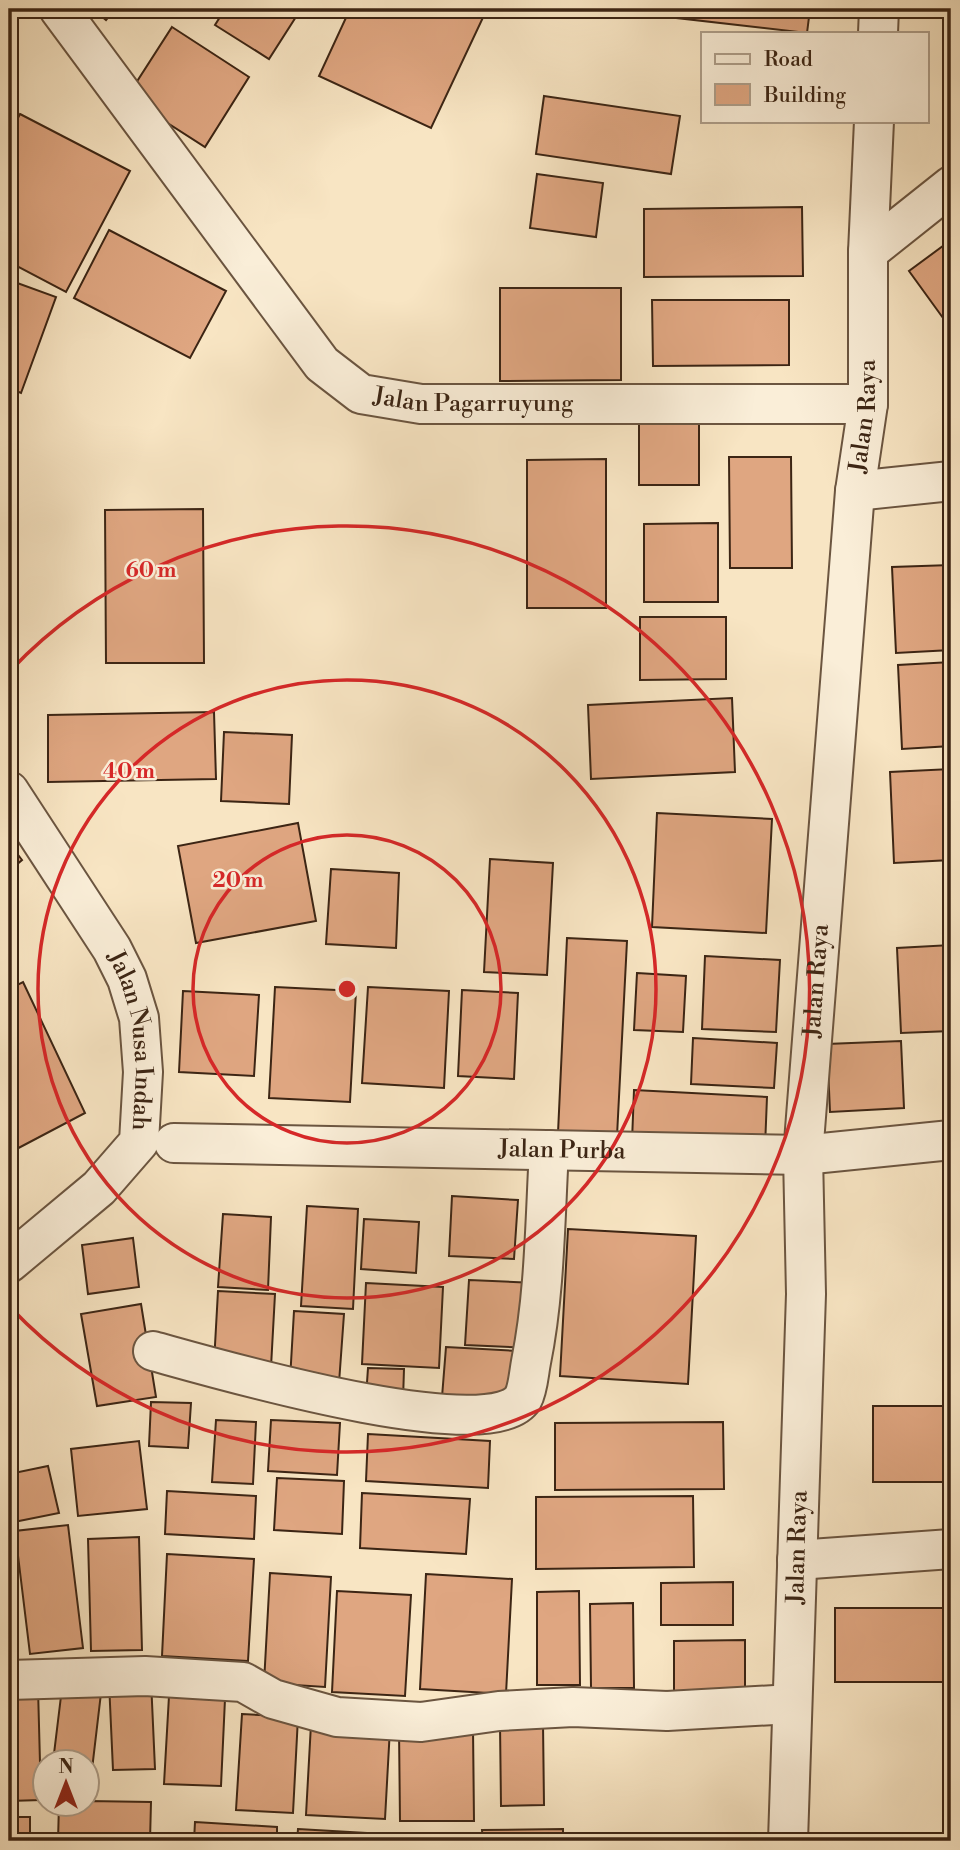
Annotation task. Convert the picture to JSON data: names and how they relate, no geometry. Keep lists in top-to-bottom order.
{
  "streets": {
    "street": [
      "Jalan Pagarruyung",
      "Jalan Raya",
      "Jalan Nusa Indah",
      "Jalan Purba"
    ]
  },
  "crossings": [
    ["Jalan Pagarruyung", "Jalan Raya"],
    ["Jalan Raya", "Jalan Purba"]
  ],
  "legend": ["Road", "Building"],
  "north": "top",
  "rings": ["60 m", "40 m", "20 m"]
}
